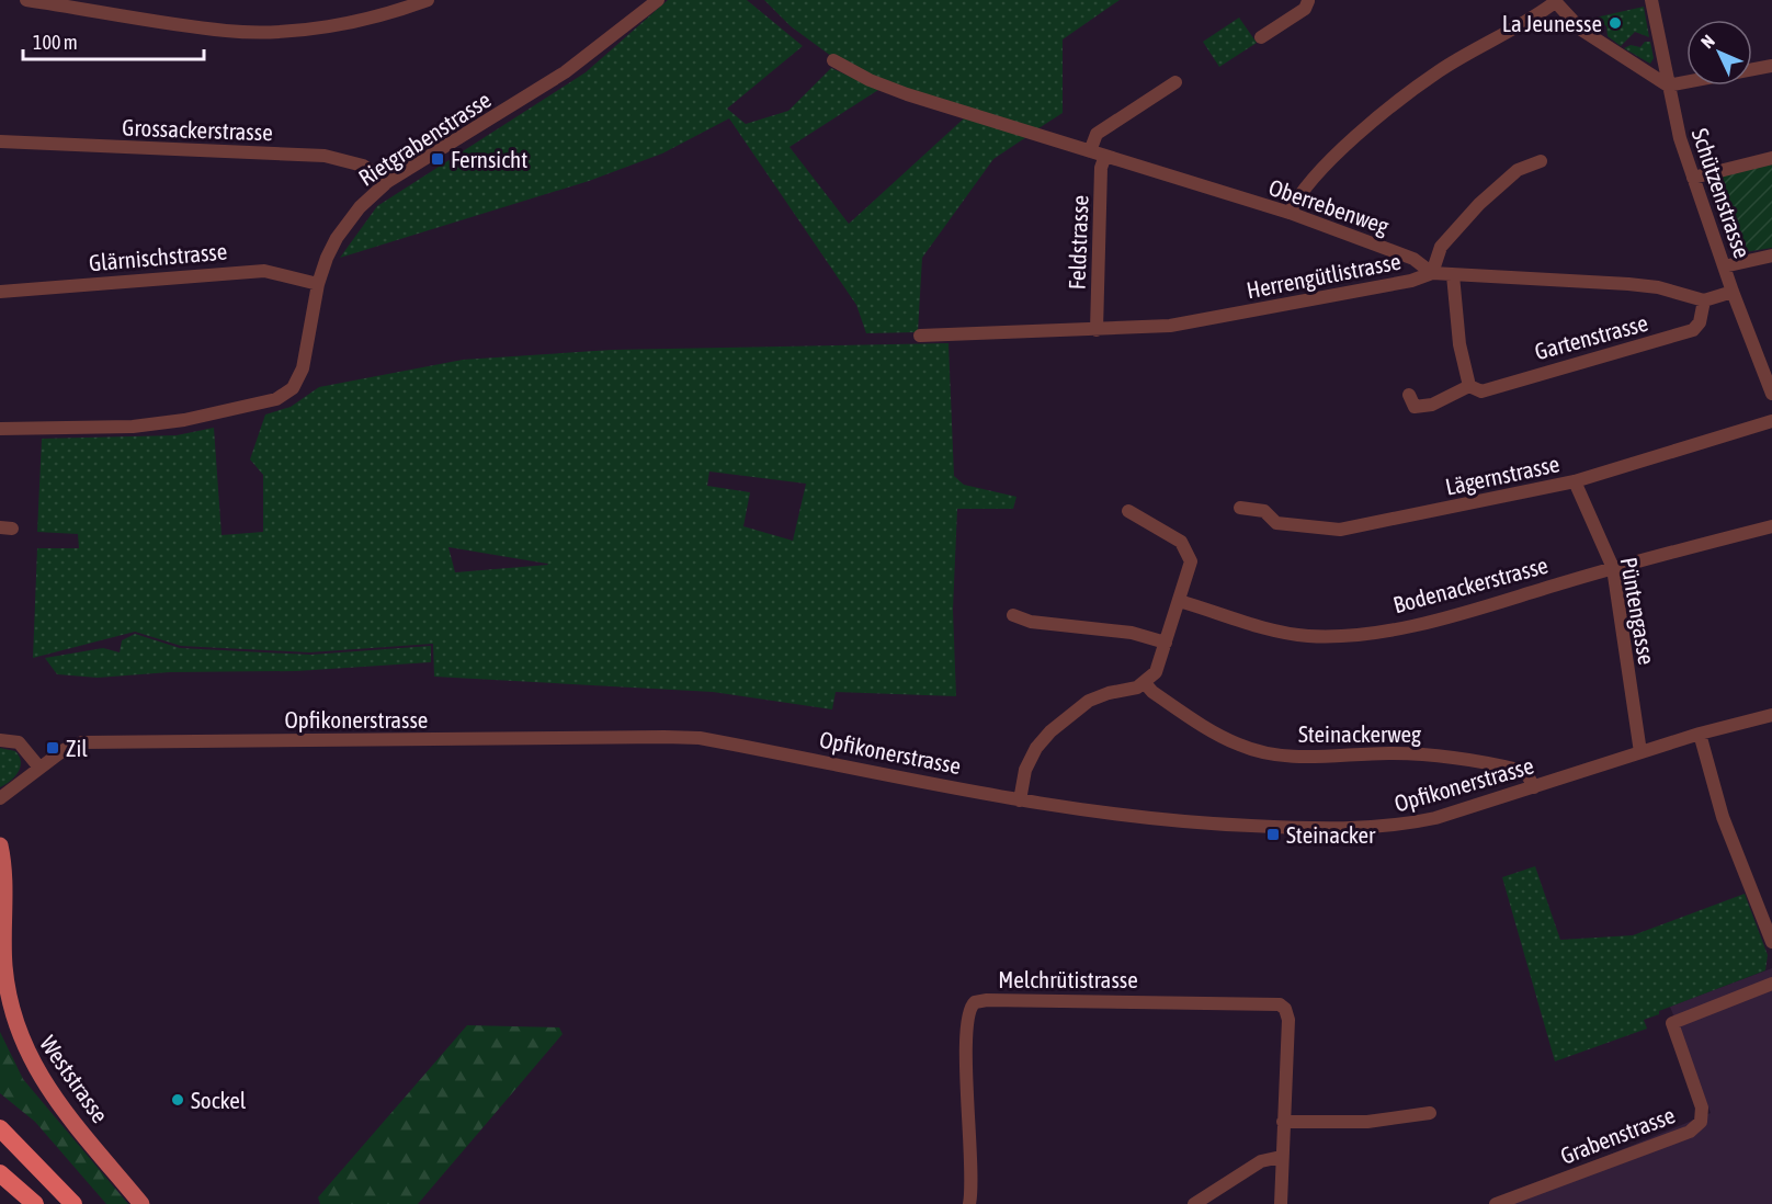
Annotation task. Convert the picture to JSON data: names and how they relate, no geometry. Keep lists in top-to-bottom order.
{
  "streets": {
    "main road": ["Weststrasse"],
    "street": [
      "Grossackerstrasse",
      "Rietgrabenstrasse",
      "Schützenstrasse",
      "Oberrebenweg",
      "Feldstrasse",
      "Glärnischstrasse",
      "Herrengütlistrasse",
      "Gartenstrasse",
      "Lägernstrasse",
      "Bodenackerstrasse",
      "Püntengasse",
      "Opfikonerstrasse",
      "Steinackerweg",
      "Melchrütistrasse",
      "Grabenstrasse"
    ]
  },
  "crossings": [
    ["Grossackerstrasse", "Rietgrabenstrasse"],
    ["Rietgrabenstrasse", "Glärnischstrasse"],
    ["Oberrebenweg", "Feldstrasse"],
    ["Oberrebenweg", "Herrengütlistrasse"],
    ["Feldstrasse", "Herrengütlistrasse"],
    ["Herrengütlistrasse", "Gartenstrasse"],
    ["Lägernstrasse", "Püntengasse"],
    ["Bodenackerstrasse", "Püntengasse"],
    ["Püntengasse", "Opfikonerstrasse"],
    ["Opfikonerstrasse", "Steinackerweg"]
  ],
  "places": {
    "other": ["La Jeunesse", "Sockel"],
    "transit": ["Fernsicht", "Zil", "Steinacker"]
  },
  "scale_bar": "100 m",
  "north": "top left"
}
